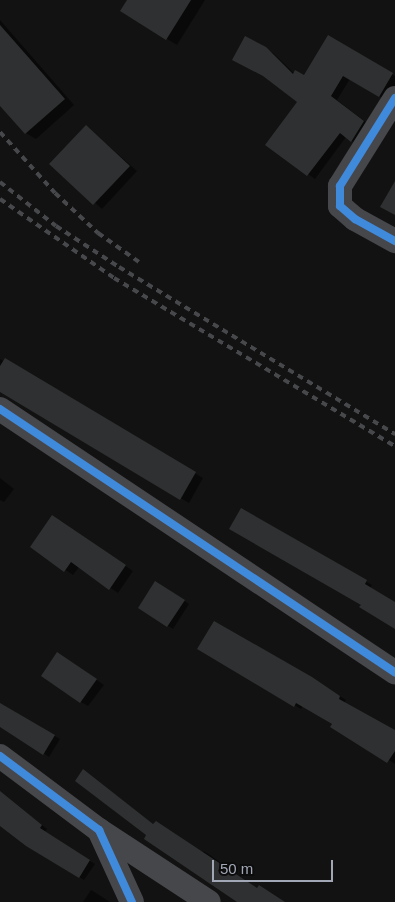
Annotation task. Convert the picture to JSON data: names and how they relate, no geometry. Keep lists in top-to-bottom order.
{
  "scale_bar": "50 m"
}
